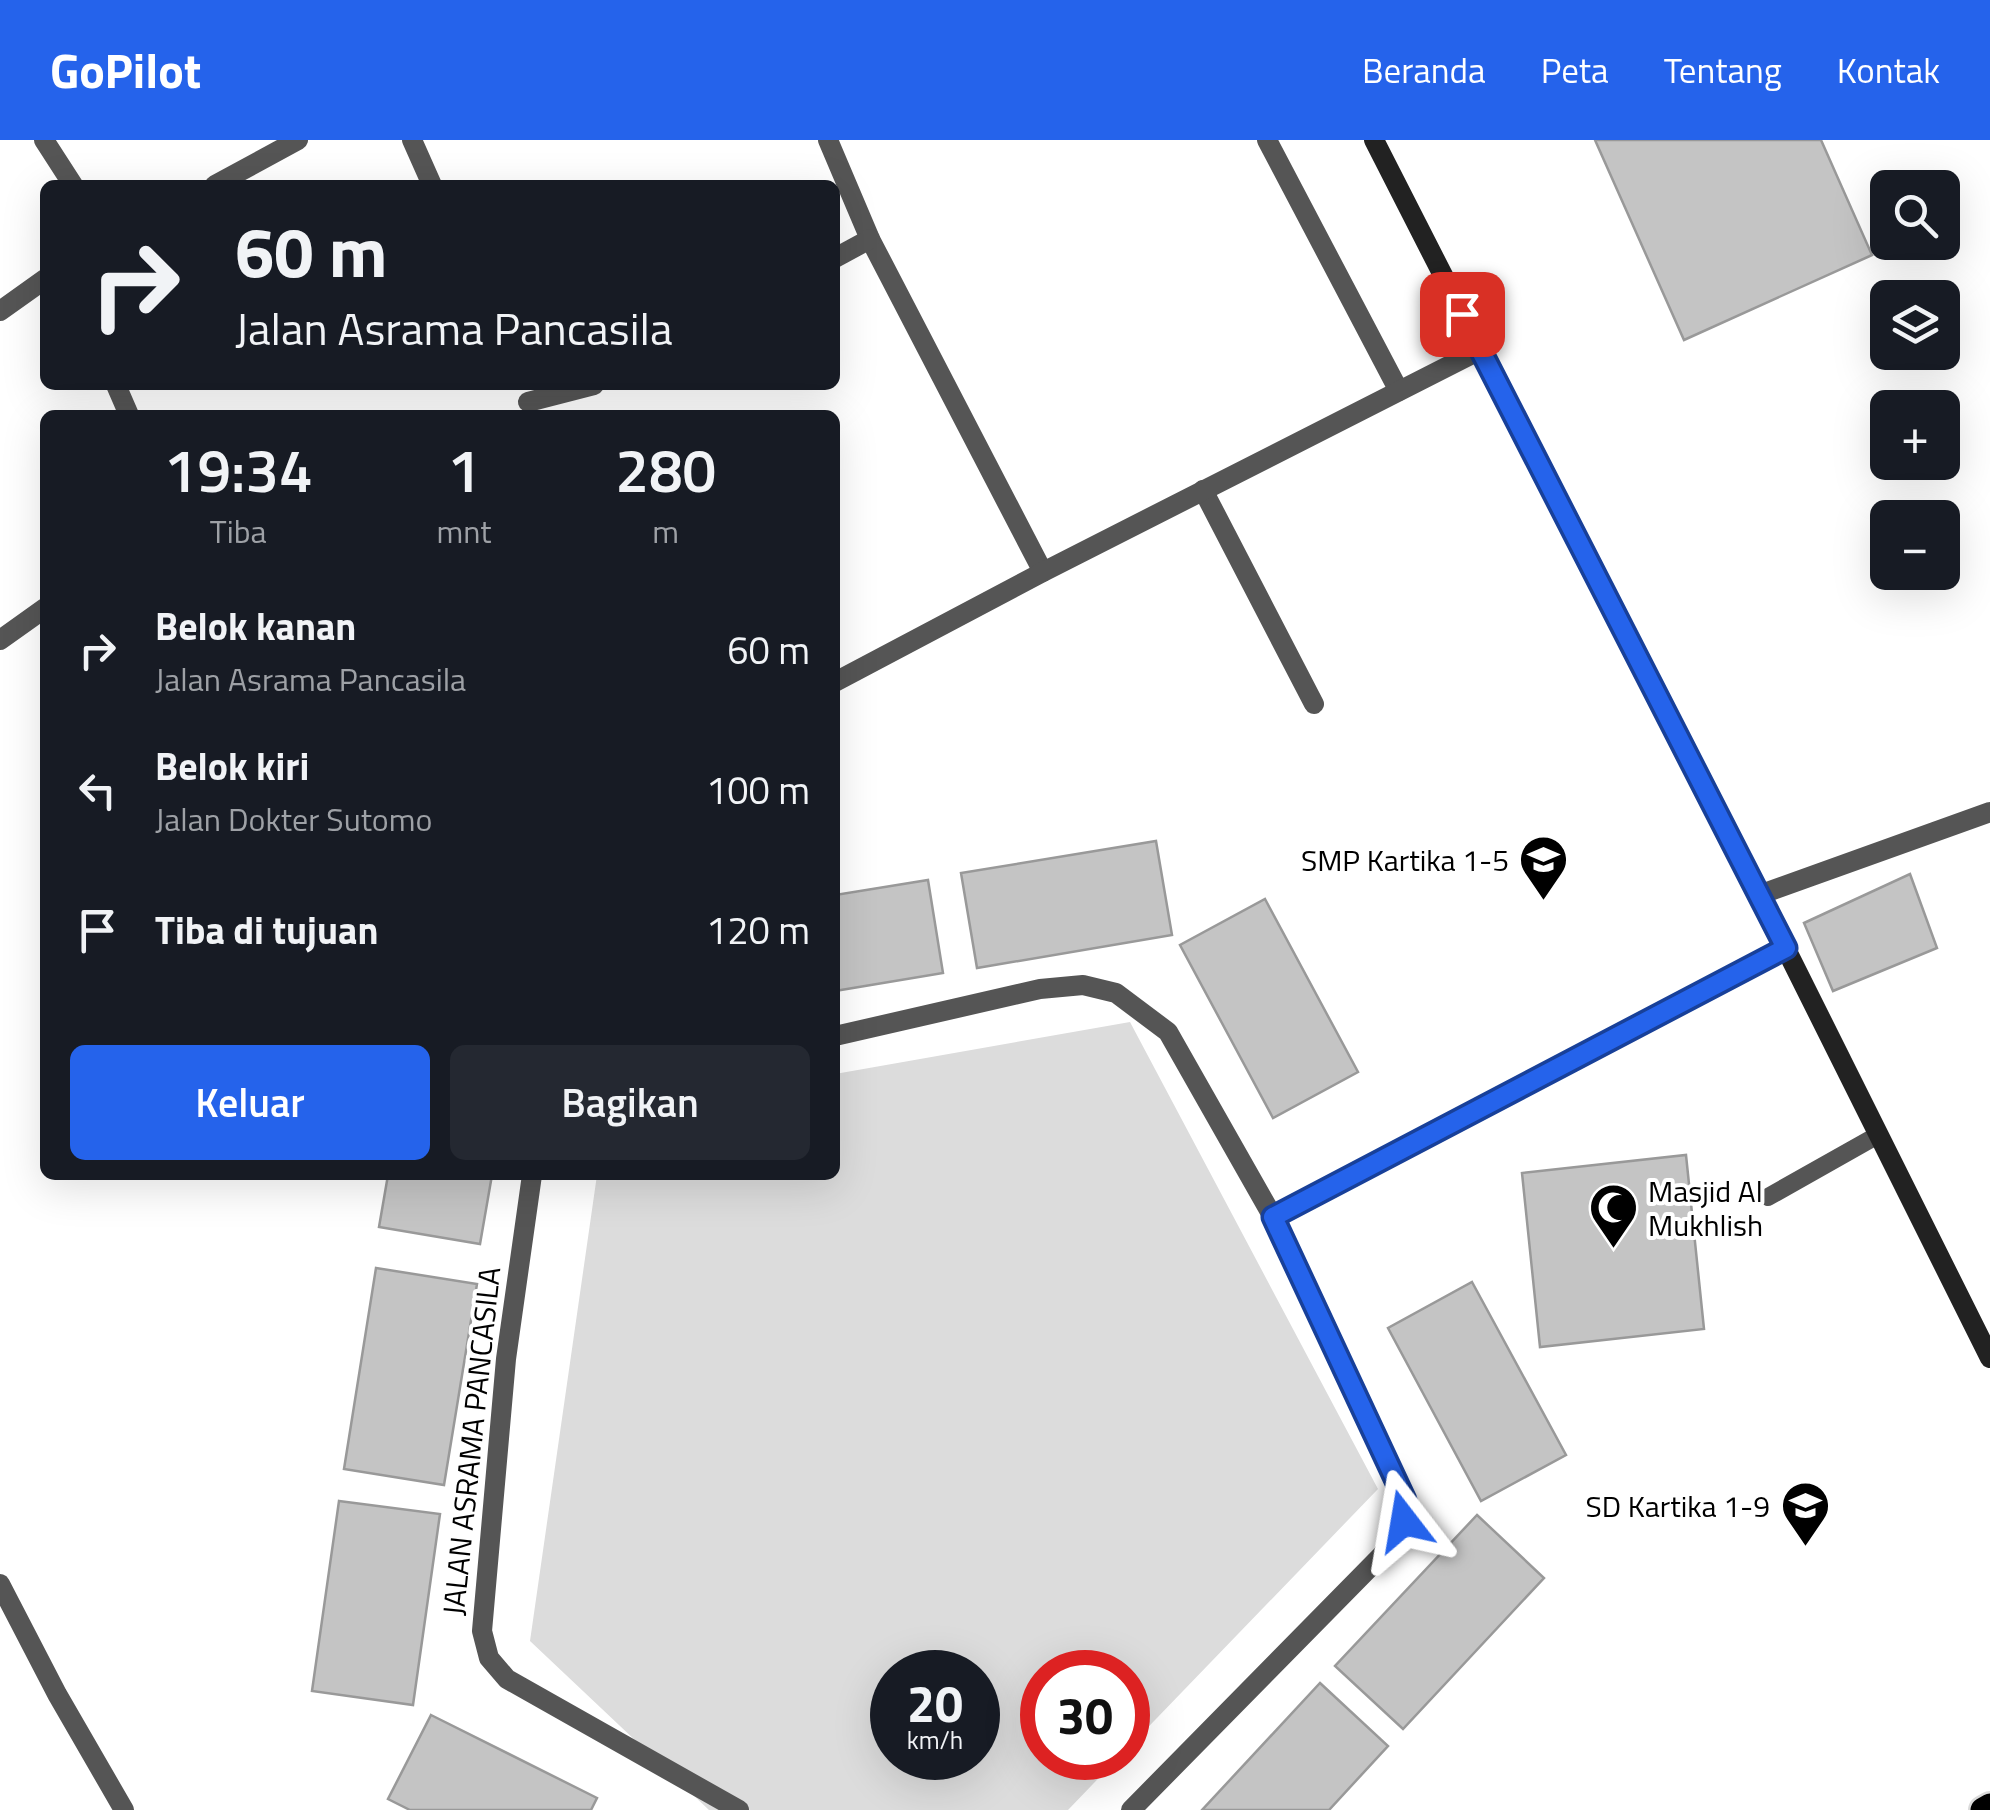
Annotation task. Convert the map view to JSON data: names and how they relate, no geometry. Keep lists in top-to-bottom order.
{
  "streets": {
    "street": ["JALAN ASRAMA PANCASILA"]
  },
  "places": {
    "school or university": ["SMP Kartika 1-5", "SD Kartika 1-9"],
    "mosque": ["Masjid Al Mukhlish"]
  },
  "page": {
    "header": "GoPilot",
    "nav": [
      "Beranda",
      "Peta",
      "Tentang",
      "Kontak"
    ],
    "map_buttons": ["+", "−"],
    "turn": ["60 m", "Jalan Asrama Pancasila"],
    "eta": [
      "19:34",
      "Tiba",
      "1",
      "mnt",
      "280",
      "m"
    ],
    "list": [
      {
        "name": "Belok kanan",
        "note": "Jalan Asrama Pancasila",
        "value": "60 m"
      },
      {
        "name": "Belok kiri",
        "note": "Jalan Dokter Sutomo",
        "value": "100 m"
      },
      {
        "name": "Tiba di tujuan",
        "value": "120 m"
      }
    ],
    "buttons": ["Keluar", "Bagikan"],
    "speed": "20 km/h",
    "limit": "30"
  }
}
